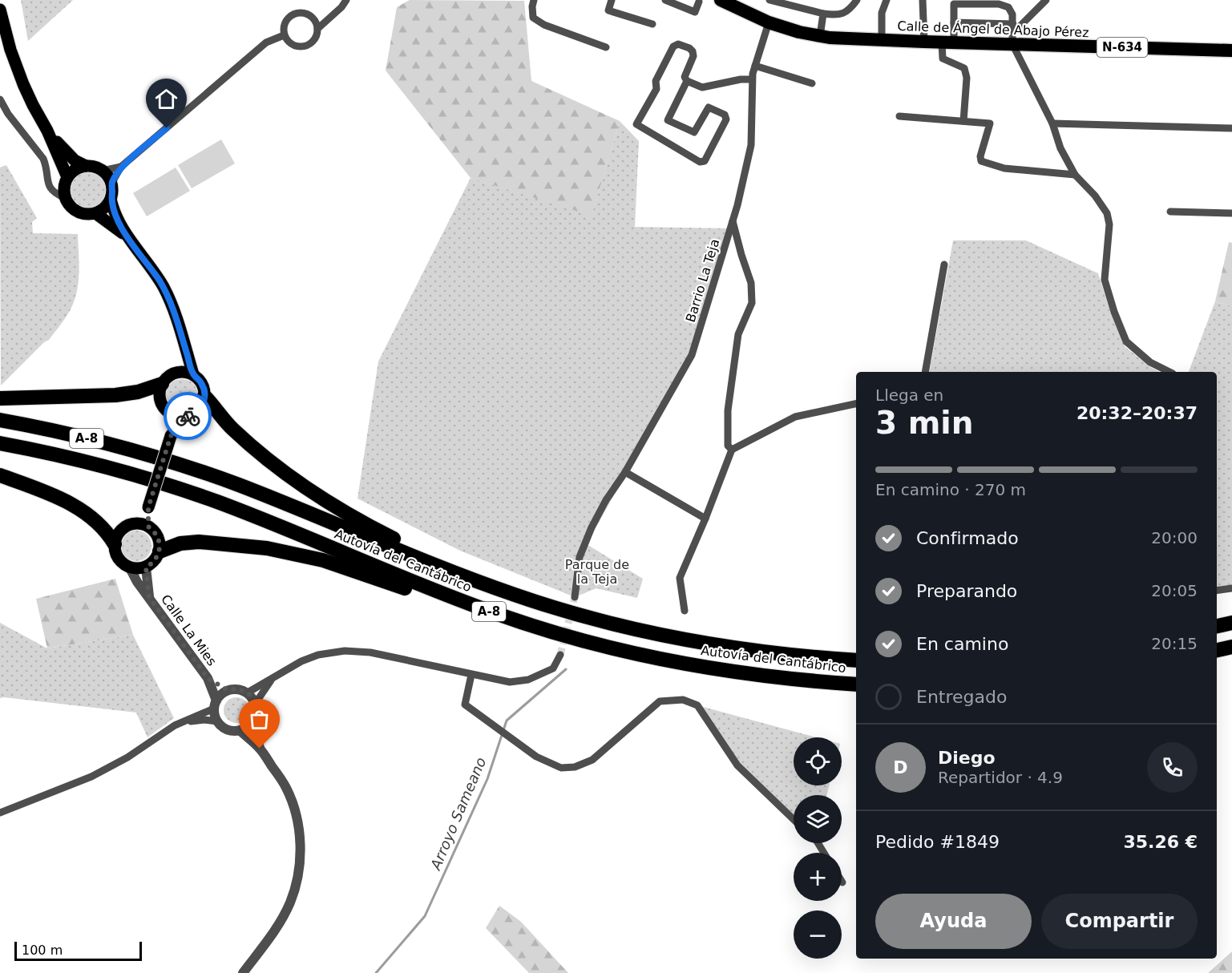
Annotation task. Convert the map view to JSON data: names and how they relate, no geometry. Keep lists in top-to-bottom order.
{
  "streets": {
    "highway": [
      "Calle de Ángel de Abajo Pérez",
      "N-634",
      "A-8",
      "Autovía del Cantábrico"
    ],
    "street": ["Barrio La Teja", "Calle La Mies"]
  },
  "crossings": [
    ["Calle de Ángel de Abajo Pérez", "N-634"],
    ["N-634", "Barrio La Teja"]
  ],
  "water": ["Arroyo Sameano"],
  "parks": ["Parque de la Teja"],
  "scale_bar": "100 m",
  "page": {
    "heading": ["3 min", "Llega en", "20:32–20:37"],
    "panel": [
      "Diego",
      "Repartidor · 4.9",
      "Pedido #1849",
      "35.26 €"
    ],
    "bar": "En camino · 270 m",
    "list": [
      ["Confirmado", "20:00"],
      ["Preparando", "20:05"],
      ["En camino", "20:15"],
      "Entregado"
    ],
    "map_buttons": ["+", "−"],
    "round": "D",
    "buttons": ["Ayuda", "Compartir"],
    "scale": "100 m"
  }
}
